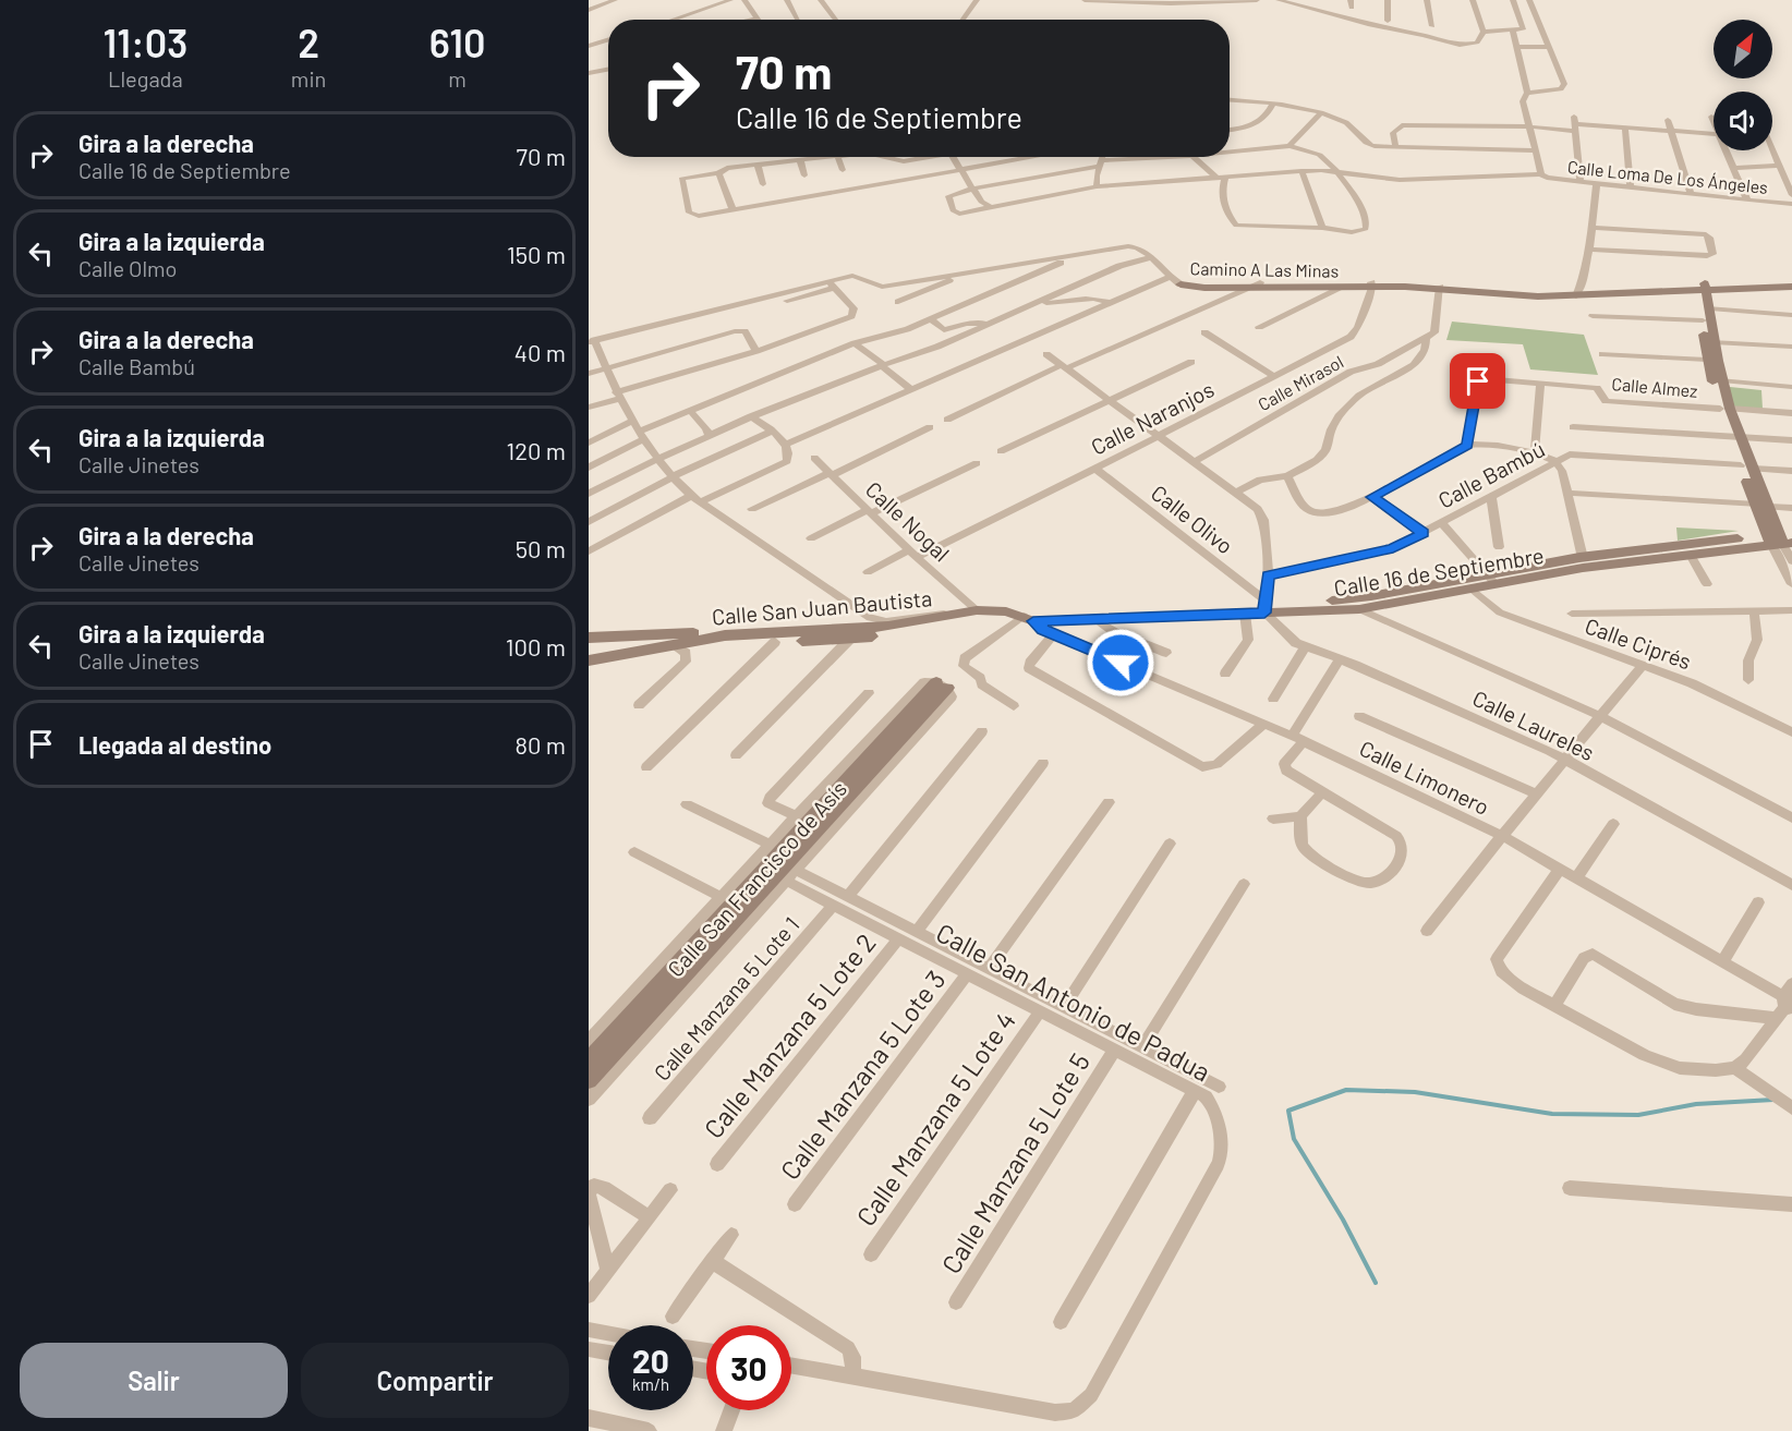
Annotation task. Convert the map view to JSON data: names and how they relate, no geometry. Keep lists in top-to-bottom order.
{
  "streets": {
    "main road": [
      "Camino A Las Minas",
      "Calle 16 de Septiembre",
      "Calle San Juan Bautista",
      "Calle San Francisco de Asís"
    ],
    "street": [
      "Calle Loma De Los Ángeles",
      "Calle Mirasol",
      "Calle Almez",
      "Calle Naranjos",
      "Calle Bambú",
      "Calle Olivo",
      "Calle Nogal",
      "Calle Ciprés",
      "Calle Laureles",
      "Calle Limonero",
      "Calle Manzana 5 Lote 1",
      "Calle San Antonio de Padua",
      "Calle Manzana 5 Lote 2",
      "Calle Manzana 5 Lote 3",
      "Calle Manzana 5 Lote 4",
      "Calle Manzana 5 Lote 5"
    ]
  },
  "crossings": [
    ["Camino A Las Minas", "Calle Naranjos"],
    ["Calle Naranjos", "Calle Olivo"],
    ["Calle Naranjos", "Calle Nogal"],
    ["Calle Olivo", "Calle 16 de Septiembre"],
    ["Calle Olivo", "Calle Laureles"],
    ["Calle Nogal", "Calle 16 de Septiembre"],
    ["Calle 16 de Septiembre", "Calle San Juan Bautista"],
    ["Calle 16 de Septiembre", "Calle Ciprés"],
    ["Calle 16 de Septiembre", "Calle Laureles"],
    ["Calle 16 de Septiembre", "Calle Limonero"],
    ["Calle San Francisco de Asís", "Calle San Antonio de Padua"],
    ["Calle Manzana 5 Lote 1", "Calle San Antonio de Padua"],
    ["Calle San Antonio de Padua", "Calle Manzana 5 Lote 2"],
    ["Calle San Antonio de Padua", "Calle Manzana 5 Lote 3"],
    ["Calle San Antonio de Padua", "Calle Manzana 5 Lote 4"],
    ["Calle San Antonio de Padua", "Calle Manzana 5 Lote 5"]
  ],
  "north": "top right",
  "page": {
    "eta": [
      "11:03",
      "Llegada",
      "2",
      "min",
      "610",
      "m"
    ],
    "turn": ["70 m", "Calle 16 de Septiembre"],
    "list": [
      {
        "name": "Gira a la derecha",
        "note": "Calle 16 de Septiembre",
        "value": "70 m"
      },
      {
        "name": "Gira a la izquierda",
        "note": "Calle Olmo",
        "value": "150 m"
      },
      {
        "name": "Gira a la derecha",
        "note": "Calle Bambú",
        "value": "40 m"
      },
      {
        "name": "Gira a la izquierda",
        "note": "Calle Jinetes",
        "value": "120 m"
      },
      {
        "name": "Gira a la derecha",
        "note": "Calle Jinetes",
        "value": "50 m"
      },
      {
        "name": "Gira a la izquierda",
        "note": "Calle Jinetes",
        "value": "100 m"
      },
      {
        "name": "Llegada al destino",
        "value": "80 m"
      }
    ],
    "speed": "20 km/h",
    "limit": "30",
    "buttons": ["Salir", "Compartir"]
  }
}
